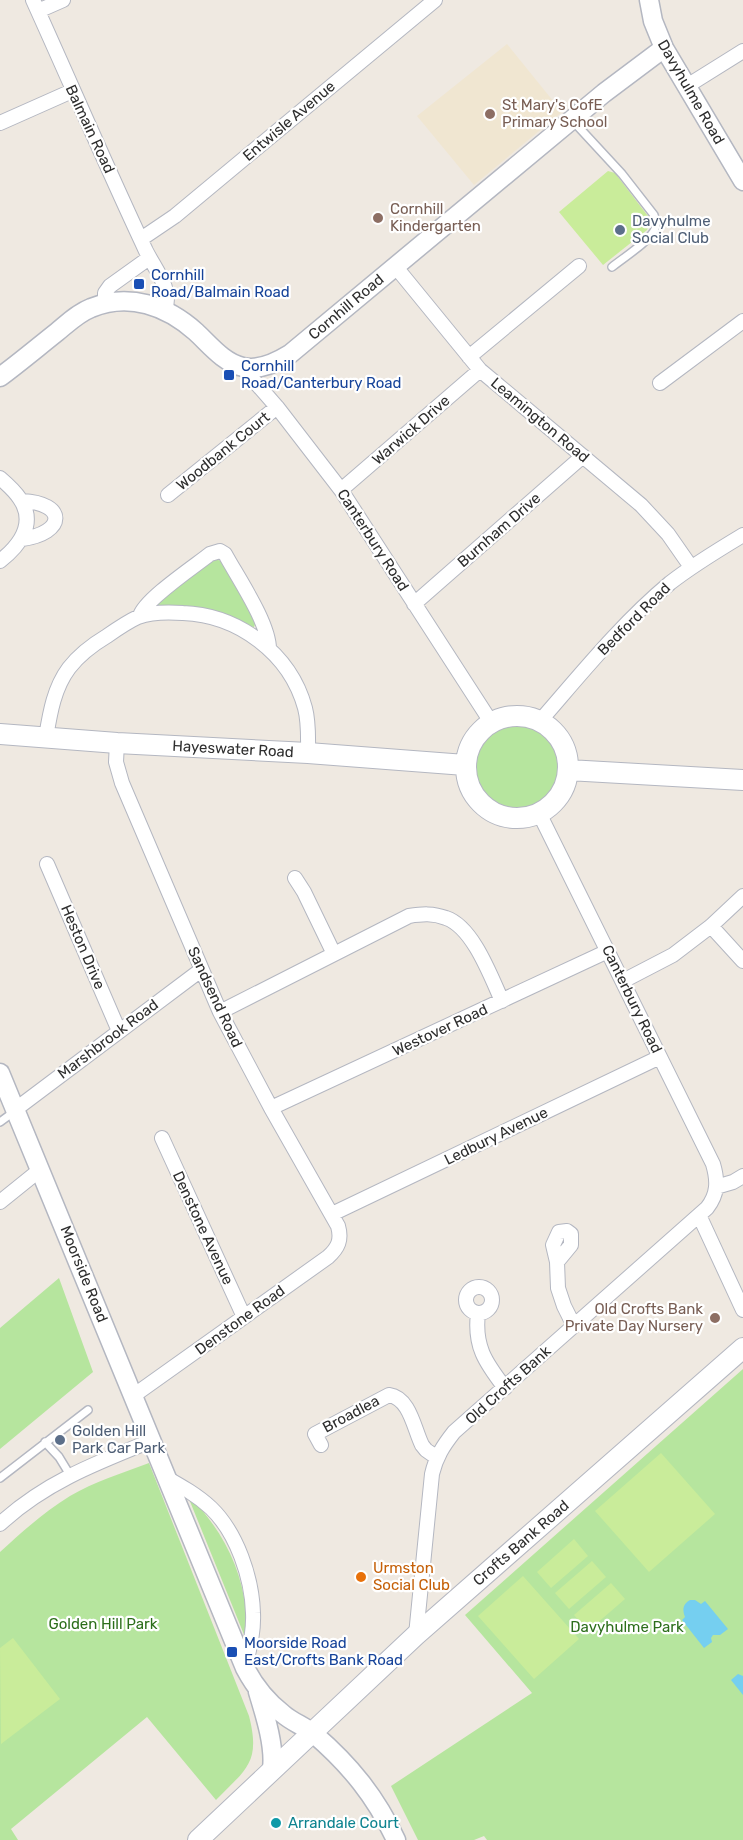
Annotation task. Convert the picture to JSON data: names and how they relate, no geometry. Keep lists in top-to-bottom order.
{
  "streets": {
    "main road": ["Hayeswater Road", "Crofts Bank Road"],
    "street": [
      "Davyhulme Road",
      "Entwisle Avenue",
      "Balmain Road",
      "Cornhill Road",
      "Leamington Road",
      "Warwick Drive",
      "Woodbank Court",
      "Burnham Drive",
      "Canterbury Road",
      "Bedford Road",
      "Heston Drive",
      "Sandsend Road",
      "Westover Road",
      "Marshbrook Road",
      "Ledbury Avenue",
      "Denstone Avenue",
      "Moorside Road",
      "Denstone Road",
      "Old Crofts Bank",
      "Broadlea"
    ]
  },
  "crossings": [
    ["Davyhulme Road", "Cornhill Road"],
    ["Entwisle Avenue", "Balmain Road"],
    ["Cornhill Road", "Leamington Road"],
    ["Cornhill Road", "Canterbury Road"],
    ["Leamington Road", "Warwick Drive"],
    ["Leamington Road", "Burnham Drive"],
    ["Leamington Road", "Bedford Road"],
    ["Warwick Drive", "Canterbury Road"],
    ["Woodbank Court", "Canterbury Road"],
    ["Burnham Drive", "Canterbury Road"],
    ["Canterbury Road", "Bedford Road"],
    ["Canterbury Road", "Hayeswater Road"],
    ["Canterbury Road", "Westover Road"],
    ["Canterbury Road", "Ledbury Avenue"],
    ["Canterbury Road", "Old Crofts Bank"],
    ["Bedford Road", "Hayeswater Road"],
    ["Hayeswater Road", "Sandsend Road"],
    ["Heston Drive", "Marshbrook Road"],
    ["Sandsend Road", "Westover Road"],
    ["Sandsend Road", "Marshbrook Road"],
    ["Sandsend Road", "Ledbury Avenue"],
    ["Sandsend Road", "Denstone Road"],
    ["Marshbrook Road", "Moorside Road"],
    ["Denstone Avenue", "Denstone Road"],
    ["Moorside Road", "Denstone Road"],
    ["Moorside Road", "Crofts Bank Road"],
    ["Old Crofts Bank", "Broadlea"],
    ["Old Crofts Bank", "Crofts Bank Road"]
  ],
  "parks": ["Golden Hill Park", "Davyhulme Park"],
  "places": {
    "other": [
      "St Mary's CofE Primary School",
      "Cornhill Kindergarten",
      "Davyhulme Social Club",
      "Old Crofts Bank Private Day Nursery",
      "Golden Hill Park Car Park",
      "Urmston Social Club",
      "Arrandale Court"
    ],
    "transit": ["Cornhill Road/Balmain Road", "Cornhill Road/Canterbury Road", "Moorside Road East/Crofts Bank Road"]
  }
}
